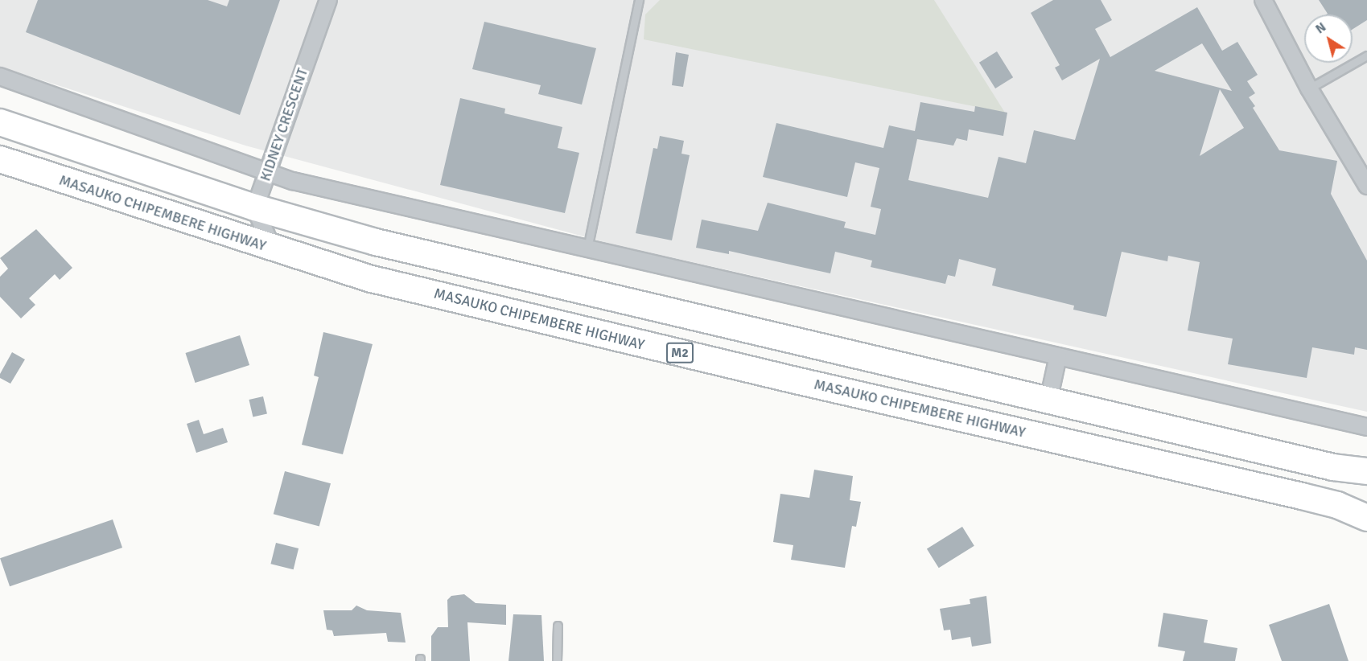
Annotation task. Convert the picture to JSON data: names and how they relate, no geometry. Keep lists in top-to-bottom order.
{
  "streets": {
    "highway": ["MASAUKO CHIPEMBERE HIGHWAY", "M2"],
    "street": ["KIDNEY CRESCENT"]
  },
  "north": "top left"
}
